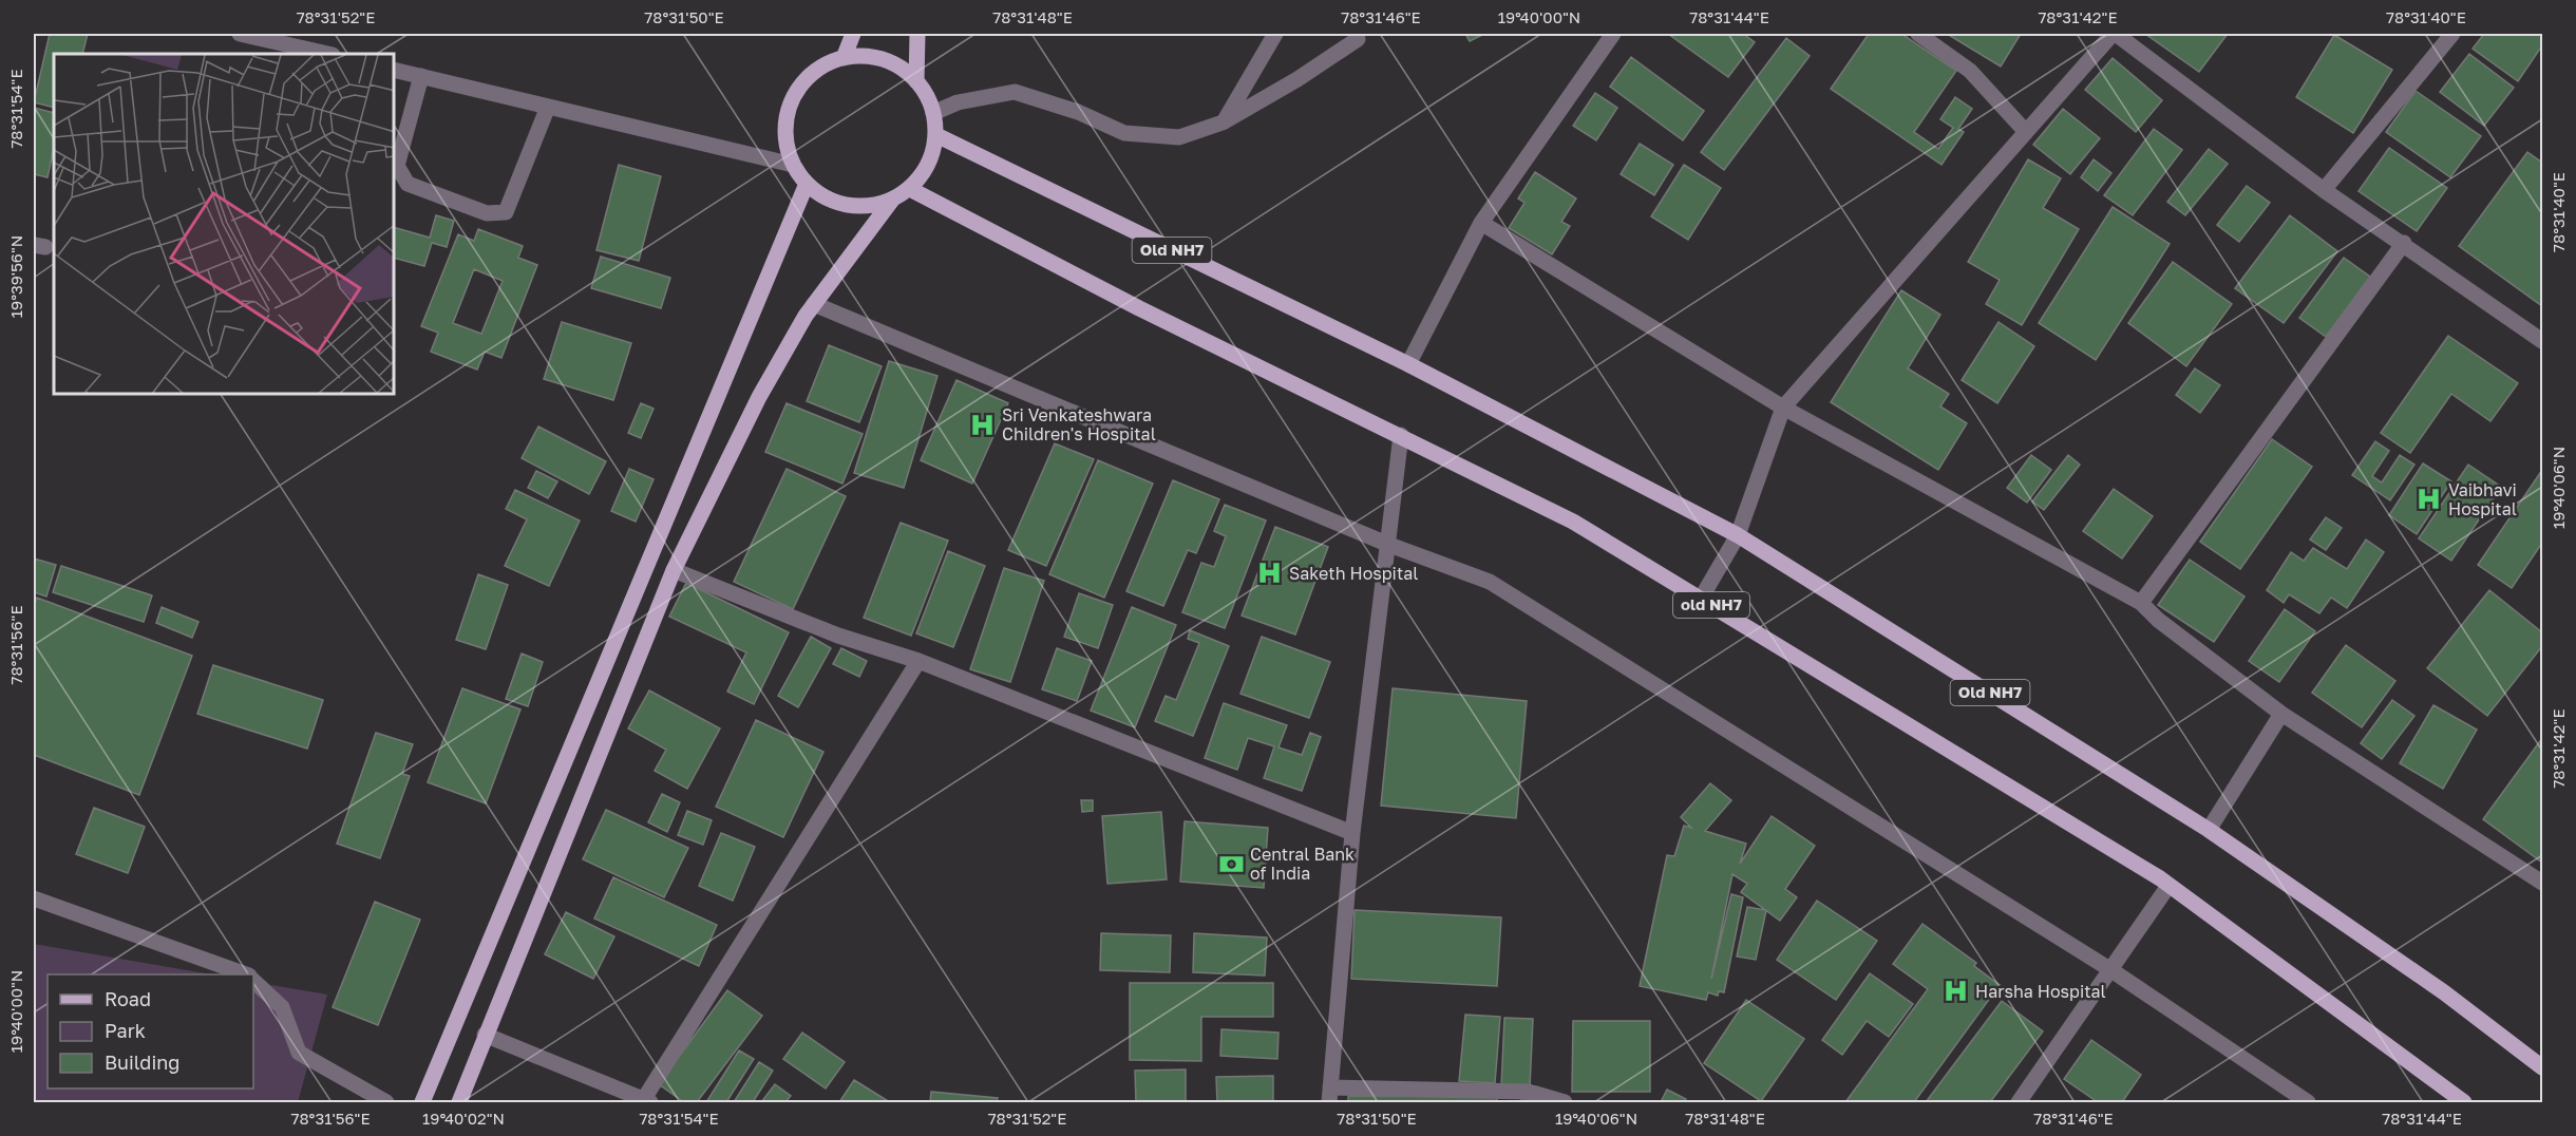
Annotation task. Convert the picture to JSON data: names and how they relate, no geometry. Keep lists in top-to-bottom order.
{
  "streets": {
    "main road": ["Old NH7", "old NH7"]
  },
  "crossings": [
    ["Old NH7", "old NH7"]
  ],
  "places": {
    "hospital": [
      "Sri Venkateshwara Children's Hospital",
      "Vaibhavi Hospital",
      "Saketh Hospital",
      "Harsha Hospital"
    ],
    "bank": ["Central Bank of India"]
  },
  "legend": ["Road", "Park", "Building"],
  "coordinates": [
    "78°31'52\"E",
    "78°31'50\"E",
    "78°31'48\"E",
    "78°31'46\"E",
    "19°40'00\"N",
    "78°31'44\"E",
    "78°31'42\"E",
    "78°31'40\"E",
    "78°31'54\"E",
    "19°39'56\"N",
    "19°40'06\"N",
    "78°31'56\"E",
    "19°40'02\"N"
  ]
}
